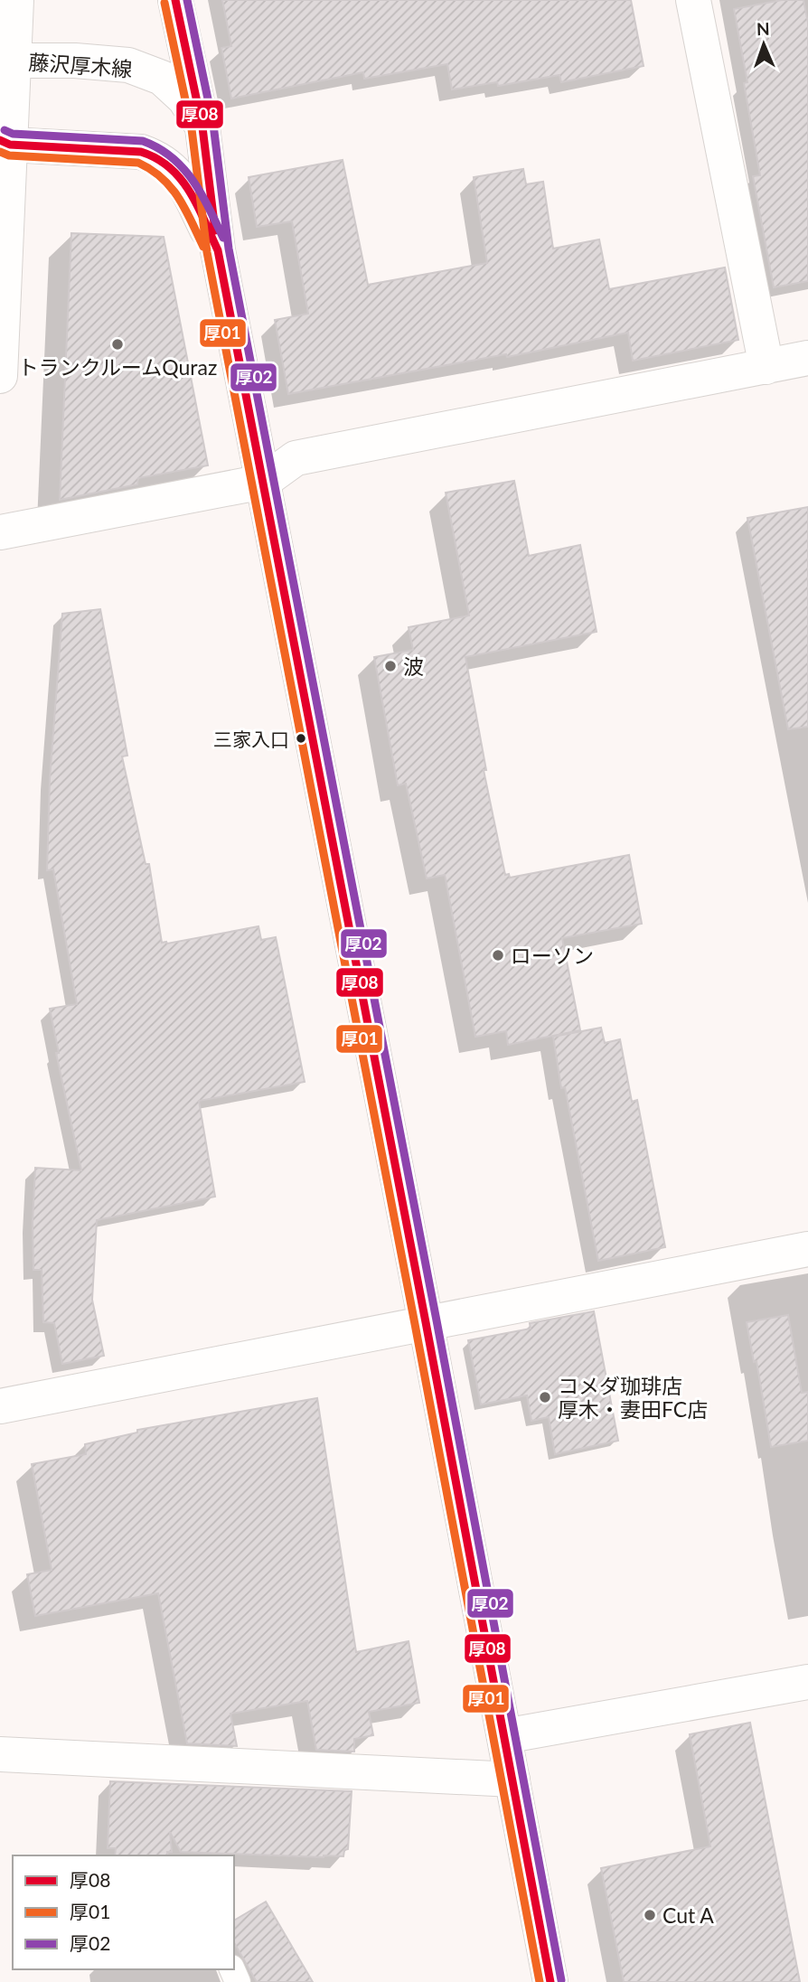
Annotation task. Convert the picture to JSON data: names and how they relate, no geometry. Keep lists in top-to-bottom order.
{
  "streets": {
    "main road": ["藤沢厚木線"]
  },
  "places": [
    "トランクルームQuraz",
    "波",
    "三家入口",
    "ローソン",
    "コメダ珈琲店 厚木・妻田FC店",
    "Cut A"
  ],
  "lines": ["transit line 厚08", "transit line 厚02", "transit line 厚01"],
  "legend": ["厚08", "厚01", "厚02"],
  "north": "top"
}
